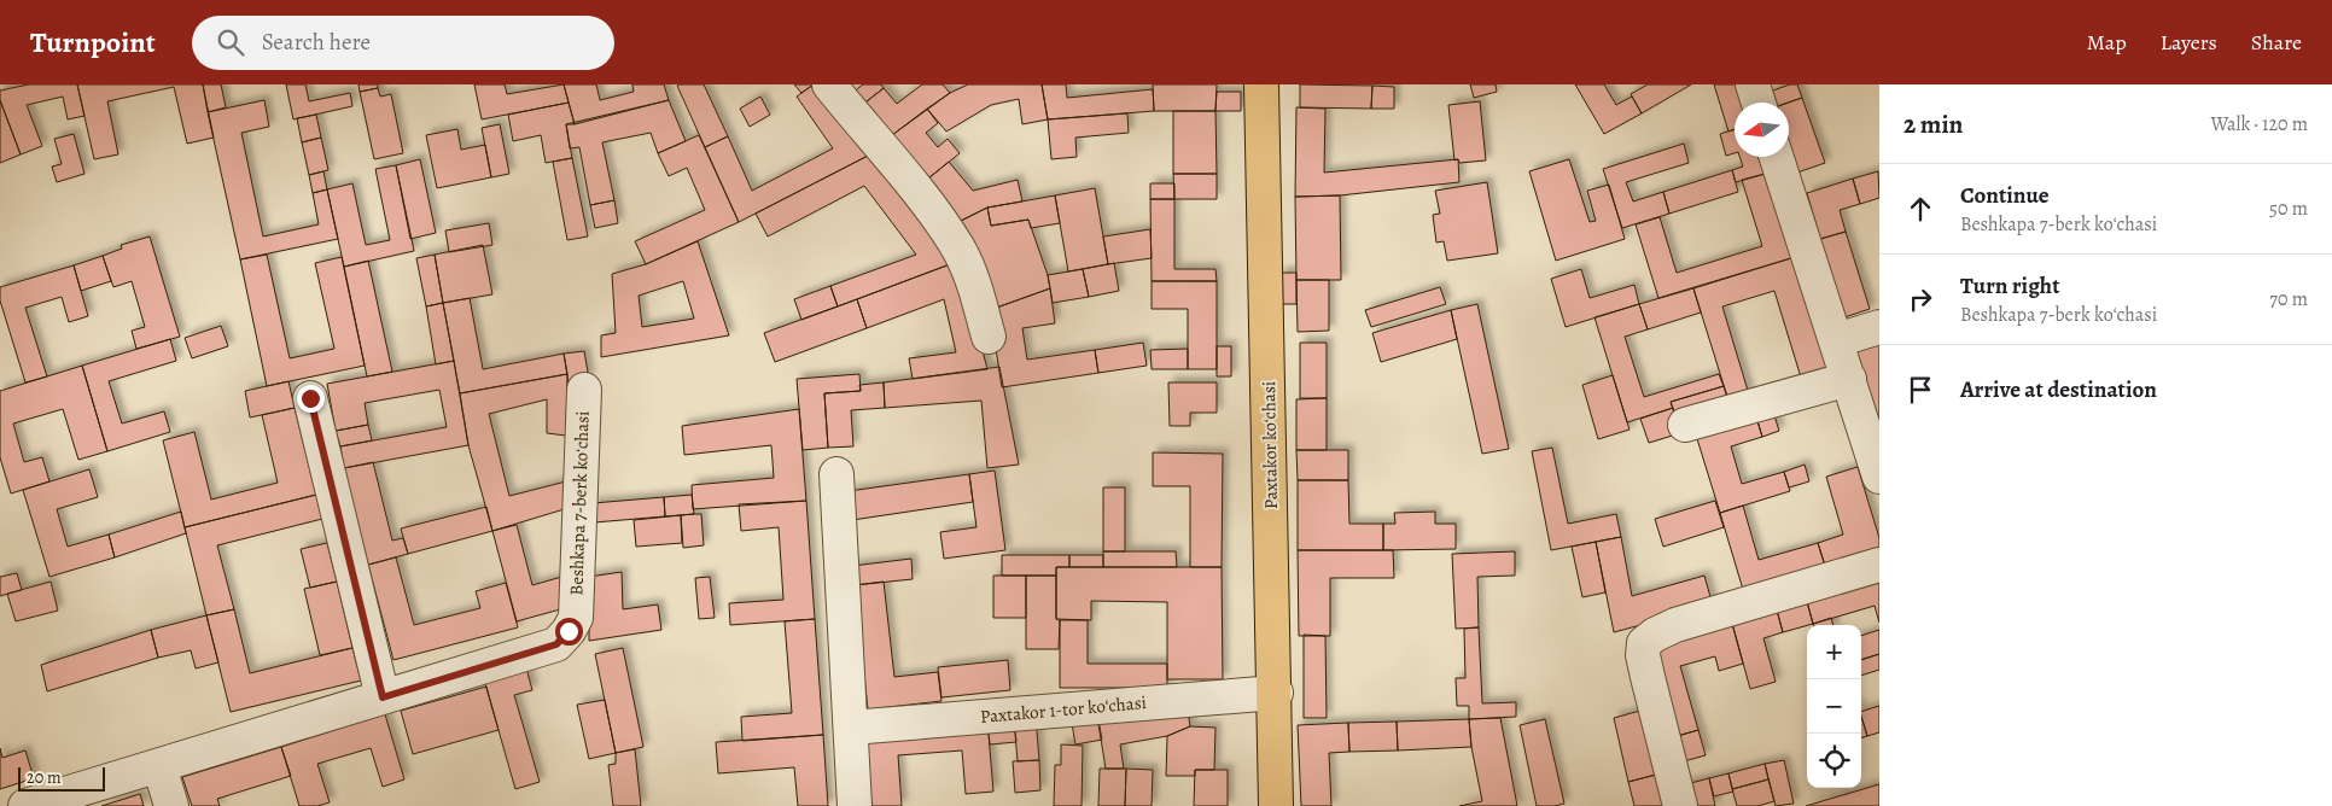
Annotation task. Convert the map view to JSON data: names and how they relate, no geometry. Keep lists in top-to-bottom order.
{
  "streets": {
    "main road": ["Paxtakor koʻchasi"],
    "street": ["Beshkapa 7-berk koʻchasi", "Paxtakor 1-tor koʻchasi"]
  },
  "crossings": [
    ["Paxtakor koʻchasi", "Paxtakor 1-tor koʻchasi"]
  ],
  "scale_bar": "20 m",
  "north": "left",
  "page": {
    "header": "Turnpoint",
    "search": "Search here",
    "nav": ["Map", "Layers", "Share"],
    "heading": ["2 min", "Walk · 120 m"],
    "list": [
      ["Continue", "Beshkapa 7-berk koʻchasi", "50 m"],
      ["Turn right", "Beshkapa 7-berk koʻchasi", "70 m"],
      "Arrive at destination"
    ],
    "map_buttons": ["+", "−"],
    "scale": "20 m"
  }
}
